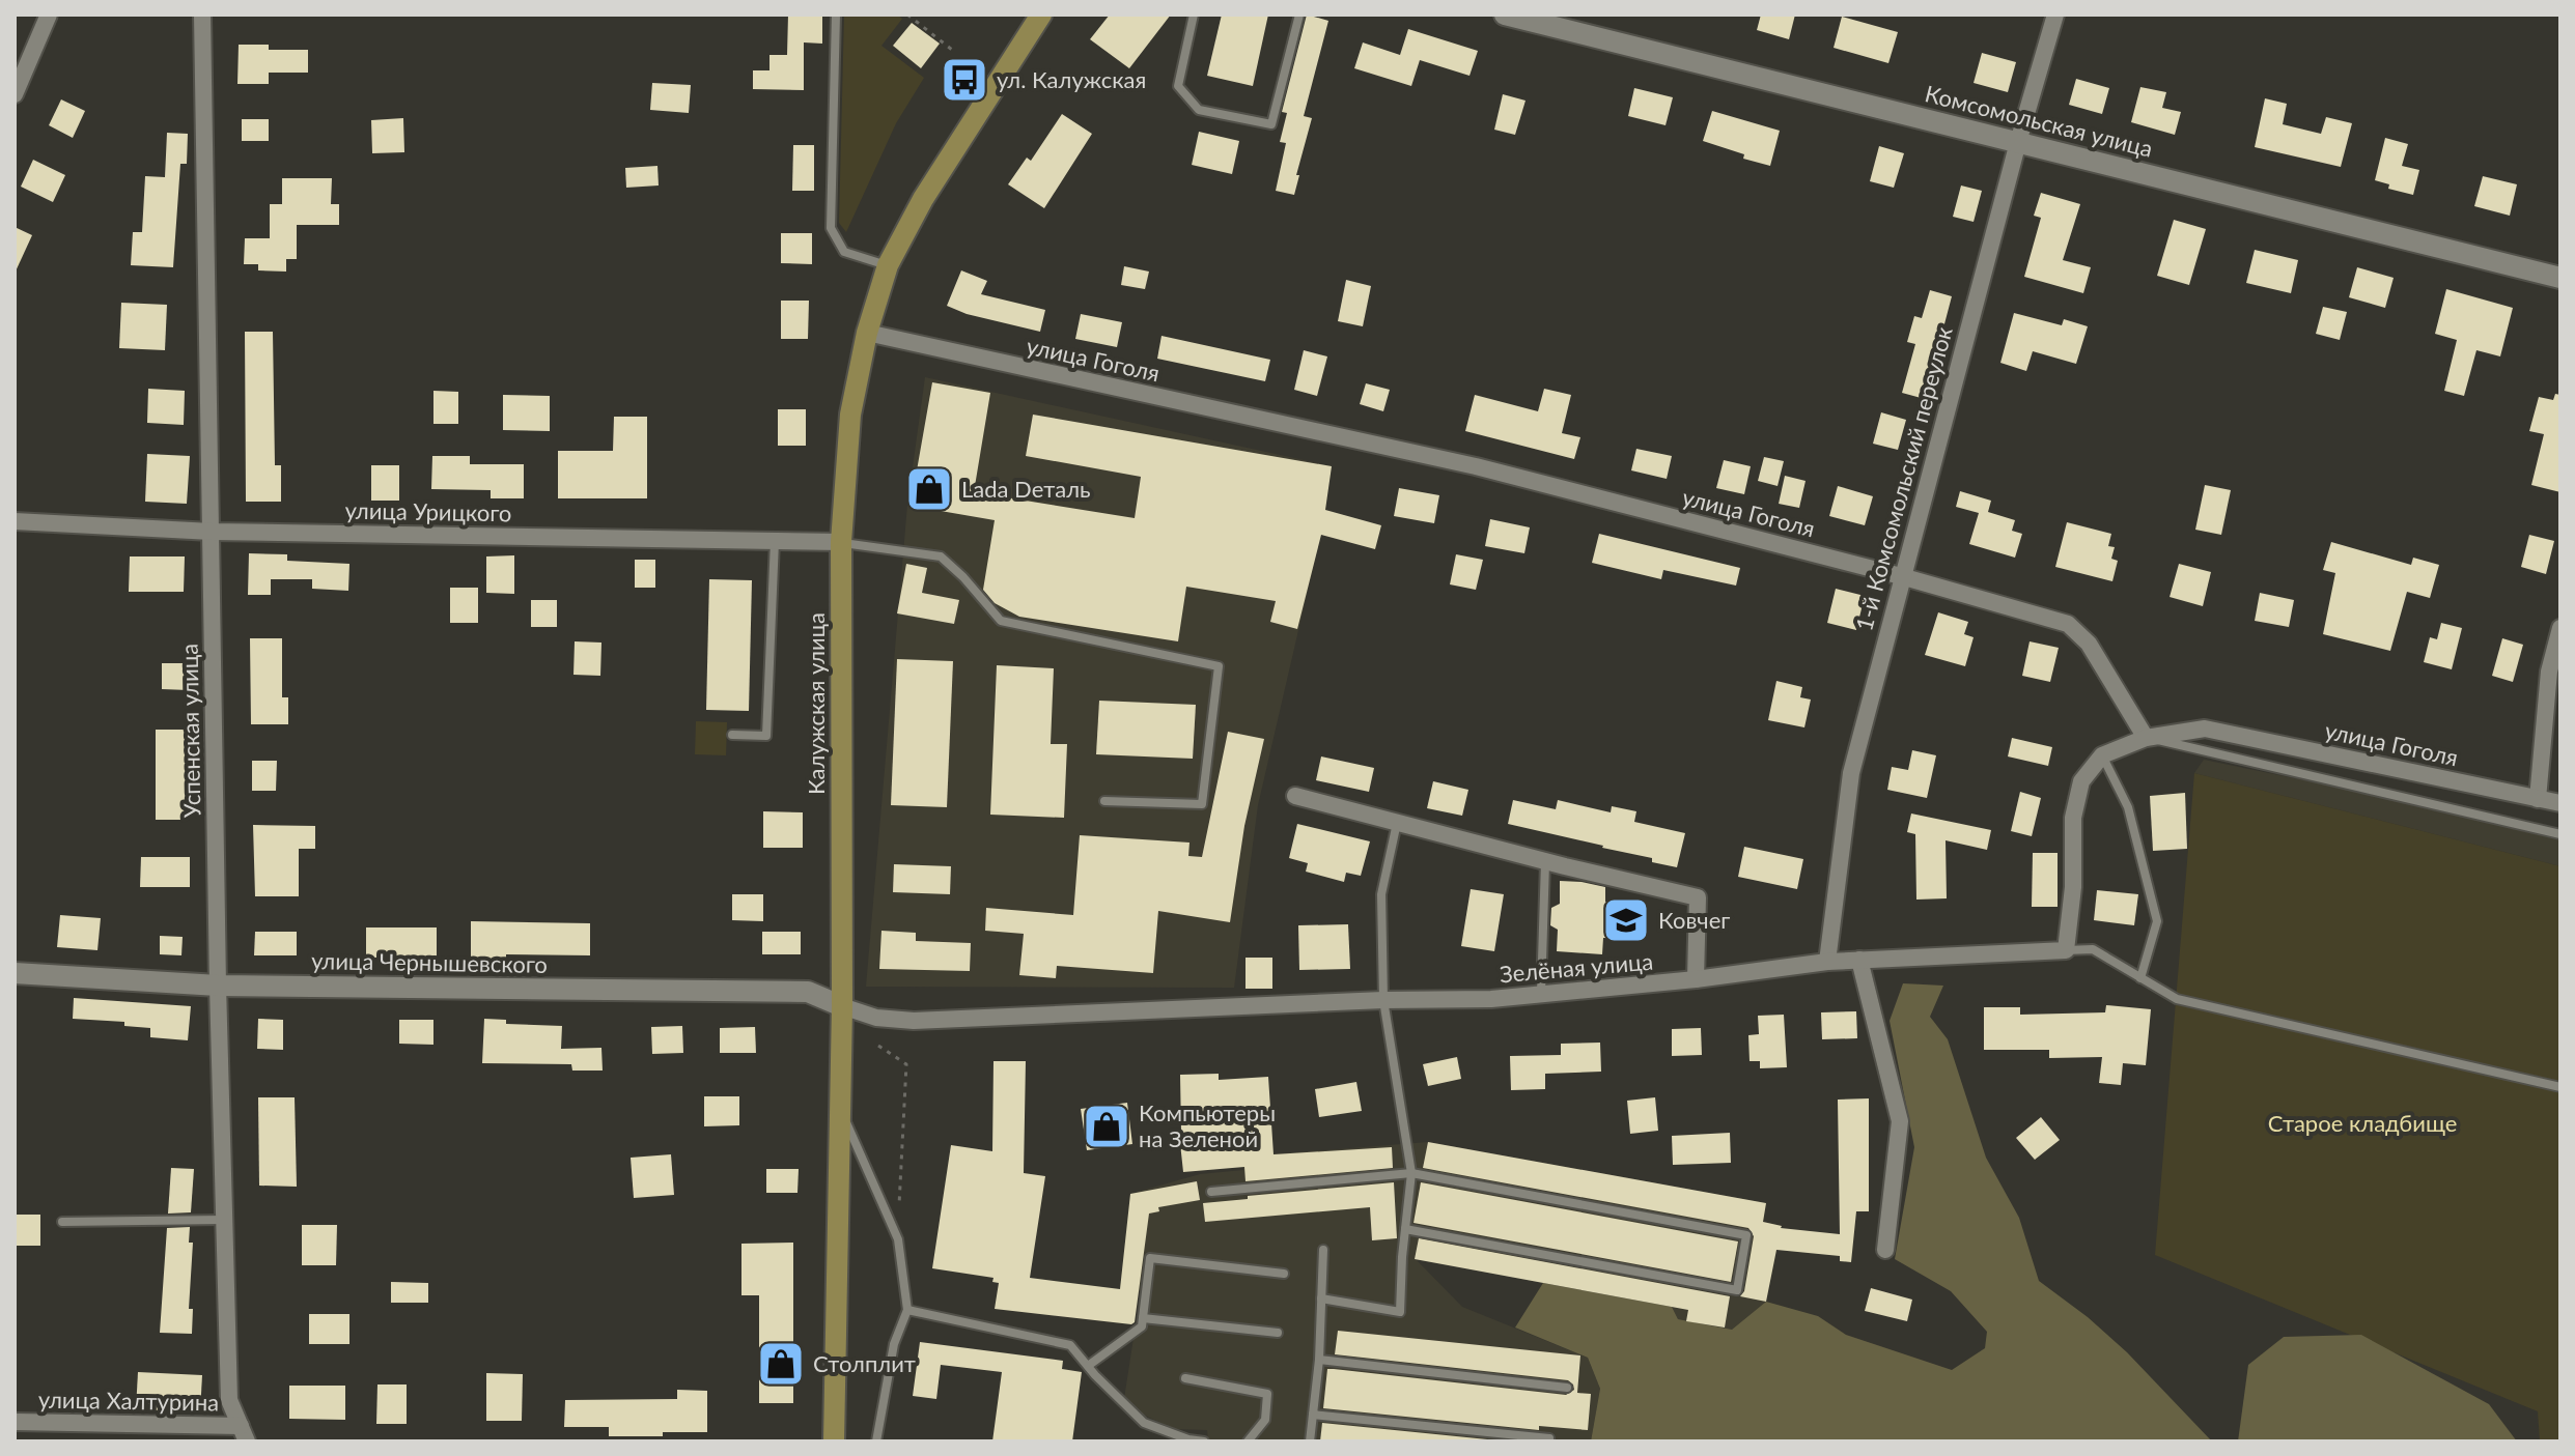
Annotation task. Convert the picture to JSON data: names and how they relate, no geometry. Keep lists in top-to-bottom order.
{
  "streets": {
    "main road": ["Калужская улица"],
    "street": [
      "Комсомольская улица",
      "улица Гоголя",
      "1-й Комсомольский переулок",
      "улица Урицкого",
      "Успенская улица",
      "улица Чернышевского",
      "Зелёная улица",
      "улица Халтурина"
    ]
  },
  "crossings": [
    ["Комсомольская улица", "1-й Комсомольский переулок"],
    ["улица Гоголя", "1-й Комсомольский переулок"],
    ["улица Гоголя", "Калужская улица"],
    ["1-й Комсомольский переулок", "Зелёная улица"],
    ["улица Урицкого", "Калужская улица"],
    ["улица Урицкого", "Успенская улица"],
    ["Калужская улица", "улица Чернышевского"],
    ["Калужская улица", "Зелёная улица"],
    ["Успенская улица", "улица Чернышевского"],
    ["Успенская улица", "улица Халтурина"],
    ["улица Чернышевского", "Зелёная улица"]
  ],
  "parks": ["Старое кладбище"],
  "places": {
    "bus stop": ["ул. Калужская"],
    "shop": ["Lada Dеталь", "Компьютеры на Зеленой", "Столплит"],
    "school or university": ["Ковчег"]
  }
}
